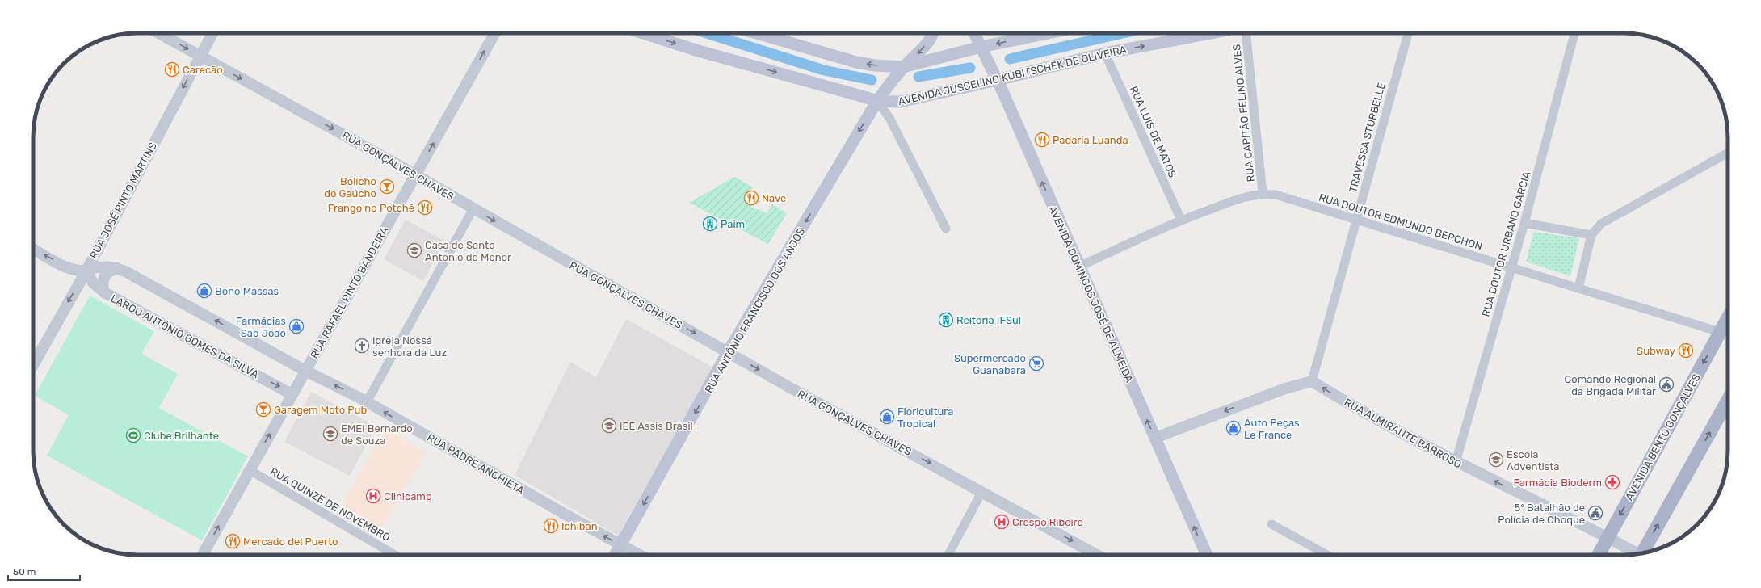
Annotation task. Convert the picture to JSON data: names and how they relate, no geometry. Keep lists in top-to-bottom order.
{
  "streets": {
    "main road": [
      "AVENIDA JUSCELINO KUBITSCHEK DE OLIVEIRA",
      "AVENIDA DOMINGOS JOSÉ DE ALMEIDA",
      "RUA ANTÔNIO FRANCISCO DOS ANJOS",
      "AVENIDA BENTO GONÇALVES"
    ],
    "street": [
      "RUA CAPITÃO FELINO ALVES",
      "RUA LUÍS DE MATOS",
      "TRAVESSA STURBELLE",
      "RUA GONÇALVES CHAVES",
      "RUA JOSÉ PINTO MARTINS",
      "RUA DOUTOR EDMUNDO BERCHON",
      "RUA DOUTOR URBANO GARCIA",
      "RUA RAFAEL PINTO BANDEIRA",
      "LARGO ANTÔNIO GOMES DA SILVA",
      "RUA ALMIRANTE BARROSO",
      "RUA PADRE ANCHIETA",
      "RUA QUINZE DE NOVEMBRO"
    ]
  },
  "crossings": [
    ["AVENIDA JUSCELINO KUBITSCHEK DE OLIVEIRA", "RUA LUÍS DE MATOS"],
    ["AVENIDA JUSCELINO KUBITSCHEK DE OLIVEIRA", "AVENIDA DOMINGOS JOSÉ DE ALMEIDA"],
    ["AVENIDA JUSCELINO KUBITSCHEK DE OLIVEIRA", "RUA ANTÔNIO FRANCISCO DOS ANJOS"],
    ["RUA CAPITÃO FELINO ALVES", "RUA DOUTOR EDMUNDO BERCHON"],
    ["RUA LUÍS DE MATOS", "RUA DOUTOR EDMUNDO BERCHON"],
    ["TRAVESSA STURBELLE", "RUA DOUTOR EDMUNDO BERCHON"],
    ["TRAVESSA STURBELLE", "RUA ALMIRANTE BARROSO"],
    ["RUA GONÇALVES CHAVES", "RUA JOSÉ PINTO MARTINS"],
    ["RUA GONÇALVES CHAVES", "RUA RAFAEL PINTO BANDEIRA"],
    ["RUA GONÇALVES CHAVES", "RUA ANTÔNIO FRANCISCO DOS ANJOS"],
    ["RUA JOSÉ PINTO MARTINS", "LARGO ANTÔNIO GOMES DA SILVA"],
    ["RUA DOUTOR EDMUNDO BERCHON", "RUA DOUTOR URBANO GARCIA"],
    ["RUA DOUTOR EDMUNDO BERCHON", "AVENIDA DOMINGOS JOSÉ DE ALMEIDA"],
    ["RUA DOUTOR EDMUNDO BERCHON", "AVENIDA BENTO GONÇALVES"],
    ["RUA DOUTOR URBANO GARCIA", "RUA ALMIRANTE BARROSO"],
    ["RUA RAFAEL PINTO BANDEIRA", "LARGO ANTÔNIO GOMES DA SILVA"],
    ["RUA RAFAEL PINTO BANDEIRA", "RUA PADRE ANCHIETA"],
    ["RUA RAFAEL PINTO BANDEIRA", "RUA QUINZE DE NOVEMBRO"],
    ["RUA ANTÔNIO FRANCISCO DOS ANJOS", "RUA PADRE ANCHIETA"],
    ["RUA ALMIRANTE BARROSO", "AVENIDA BENTO GONÇALVES"]
  ],
  "one_way": [
    "RUA GONÇALVES CHAVES",
    "RUA JOSÉ PINTO MARTINS",
    "RUA RAFAEL PINTO BANDEIRA",
    "AVENIDA DOMINGOS JOSÉ DE ALMEIDA",
    "RUA ANTÔNIO FRANCISCO DOS ANJOS",
    "RUA ALMIRANTE BARROSO",
    "RUA PADRE ANCHIETA"
  ],
  "places": {
    "restaurant": [
      "Carecão",
      "Padaria Luanda",
      "Nave",
      "Frango no Potchê",
      "Subway",
      "Ichiban",
      "Mercado del Puerto"
    ],
    "bar": ["Bolicho do Gaúcho", "Garagem Moto Pub"],
    "building": ["Paim", "Reitoria IFSul"],
    "school or university": [
      "Casa de Santo Antônio do Menor",
      "IEE Assis Brasil",
      "EMEI Bernardo de Souza",
      "Escola Adventista"
    ],
    "shop": [
      "Bono Massas",
      "Farmácias São João",
      "Floricultura Tropical",
      "Auto Peças Le France"
    ],
    "church": ["Igreja Nossa senhora da Luz"],
    "supermarket": ["Supermercado Guanabara"],
    "public building": ["Comando Regional da Brigada Militar", "5º Batalhão de Polícia de Choque"],
    "sports": ["Clube Brilhante"],
    "pharmacy": ["Farmácia Bioderm"],
    "hospital": ["Clinicamp", "Crespo Ribeiro"]
  },
  "scale_bar": "50 m"
}
